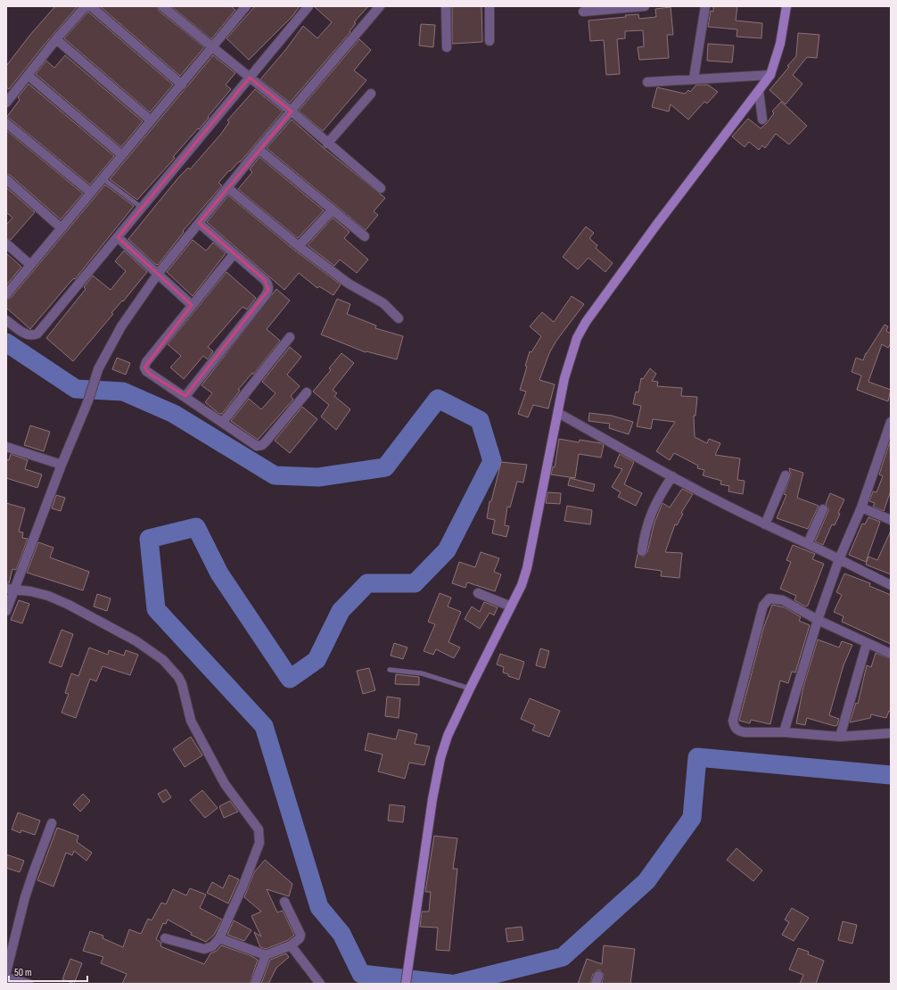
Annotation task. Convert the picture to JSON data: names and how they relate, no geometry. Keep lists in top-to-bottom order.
{
  "scale_bar": "50 m"
}
